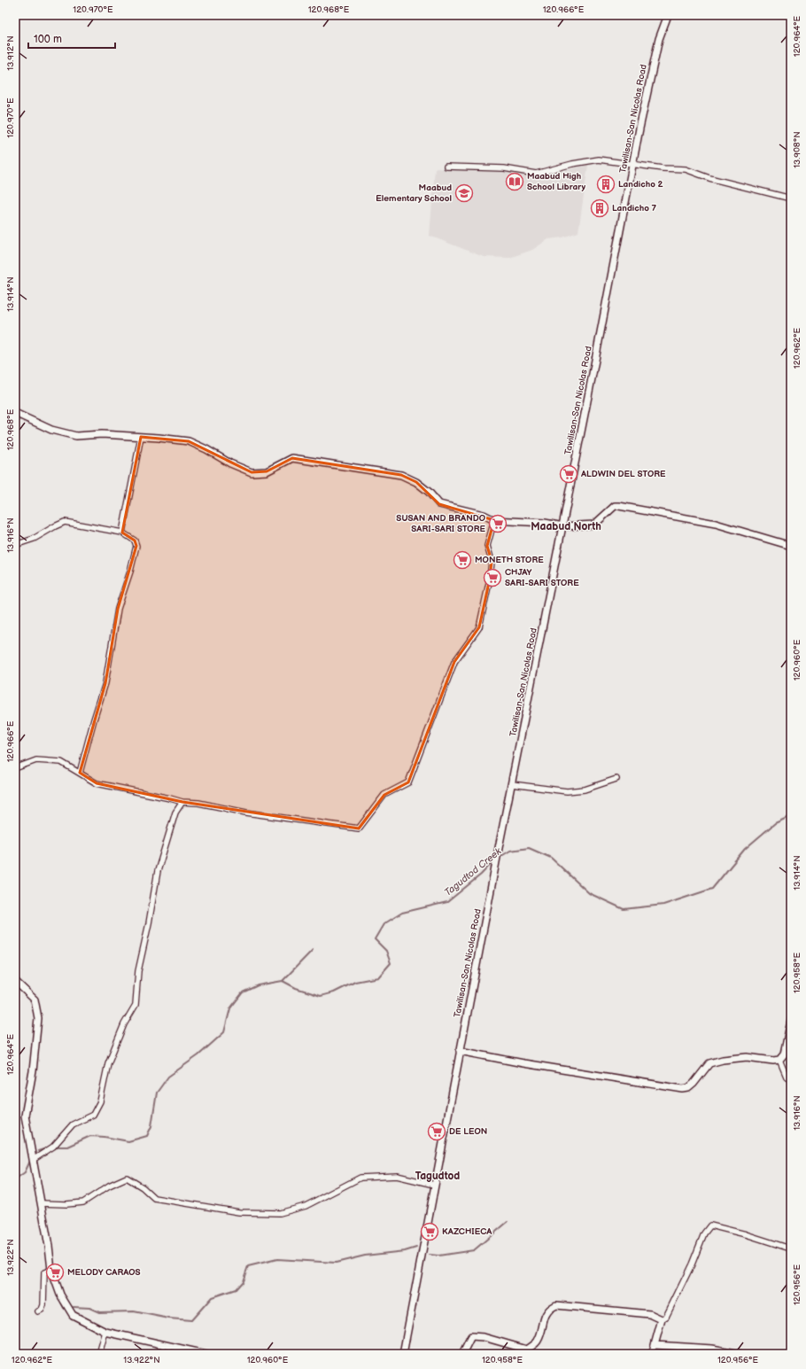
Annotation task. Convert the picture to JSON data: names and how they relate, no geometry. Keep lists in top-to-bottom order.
{
  "streets": {
    "street": ["Tawilisan-San Nicolas Road"]
  },
  "districts": ["Maabud North", "Tagudtod"],
  "water": ["Tagudtod Creek"],
  "places": {
    "library": ["Maabud High School Library"],
    "building": ["Landicho 2", "Landicho 7"],
    "school or university": ["Maabud Elementary School"],
    "supermarket": [
      "ALDWIN DEL STORE",
      "SUSAN AND BRANDO SARI-SARI STORE",
      "MONETH STORE",
      "CHJAY SARI-SARI STORE",
      "DE LEON",
      "KAZCHIECA",
      "MELODY CARAOS"
    ]
  },
  "scale_bar": "100 m",
  "coordinates": [
    "120.970°E",
    "120.968°E",
    "120.966°E",
    "120.964°E",
    "13.912°N",
    "13.908°N",
    "13.914°N",
    "120.962°E",
    "13.916°N",
    "120.960°E",
    "120.958°E",
    "13.922°N",
    "120.956°E"
  ]
}
